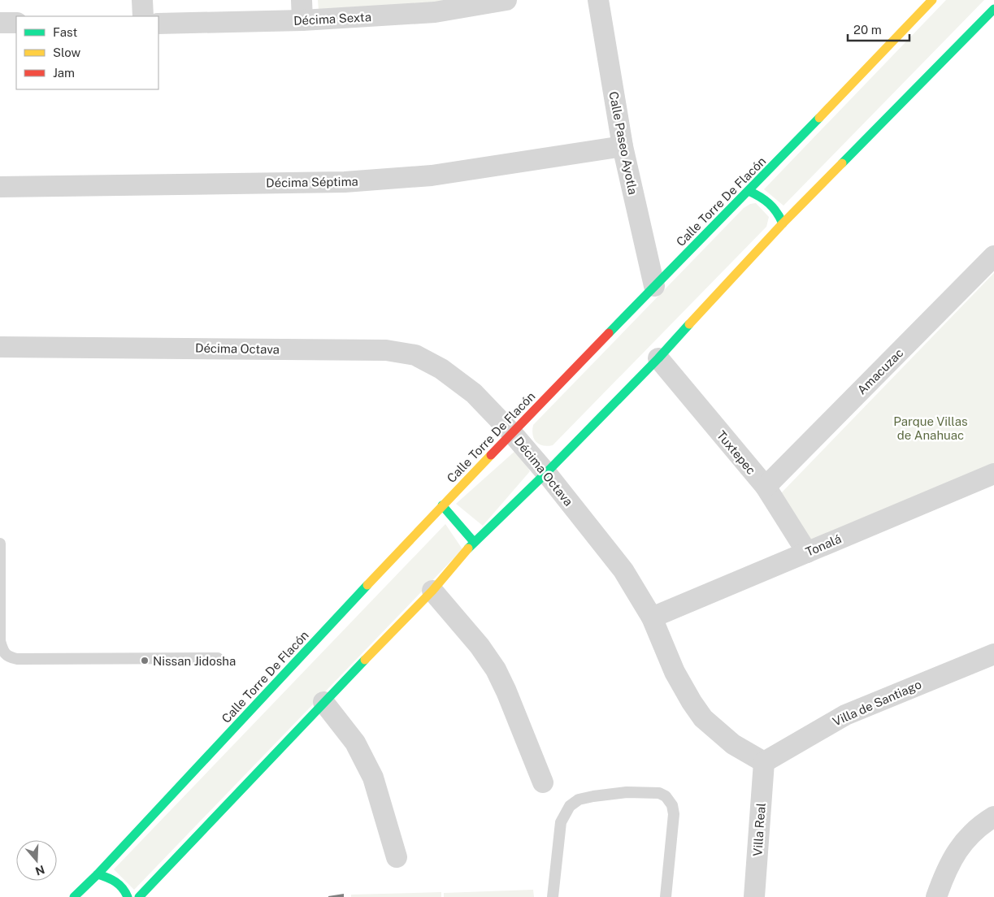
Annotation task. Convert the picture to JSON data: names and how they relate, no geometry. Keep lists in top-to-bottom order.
{
  "streets": {
    "street": [
      "Décima Sexta",
      "Calle Paseo Ayotla",
      "Décima Séptima",
      "Calle Torre De Flacón",
      "Décima Octava",
      "Amacuzac",
      "Tuxtepec",
      "Tonalá",
      "Villa de Santiago",
      "Villa Real"
    ]
  },
  "crossings": [
    ["Calle Paseo Ayotla", "Décima Séptima"],
    ["Calle Paseo Ayotla", "Calle Torre De Flacón"],
    ["Calle Torre De Flacón", "Décima Octava"],
    ["Décima Octava", "Tonalá"],
    ["Décima Octava", "Villa de Santiago"],
    ["Décima Octava", "Villa Real"],
    ["Amacuzac", "Tuxtepec"],
    ["Tuxtepec", "Tonalá"],
    ["Villa de Santiago", "Villa Real"]
  ],
  "parks": ["Parque Villas de Anahuac"],
  "places": ["Nissan Jidosha"],
  "legend": ["Fast", "Slow", "Jam"],
  "scale_bar": "20 m",
  "north": "bottom"
}
